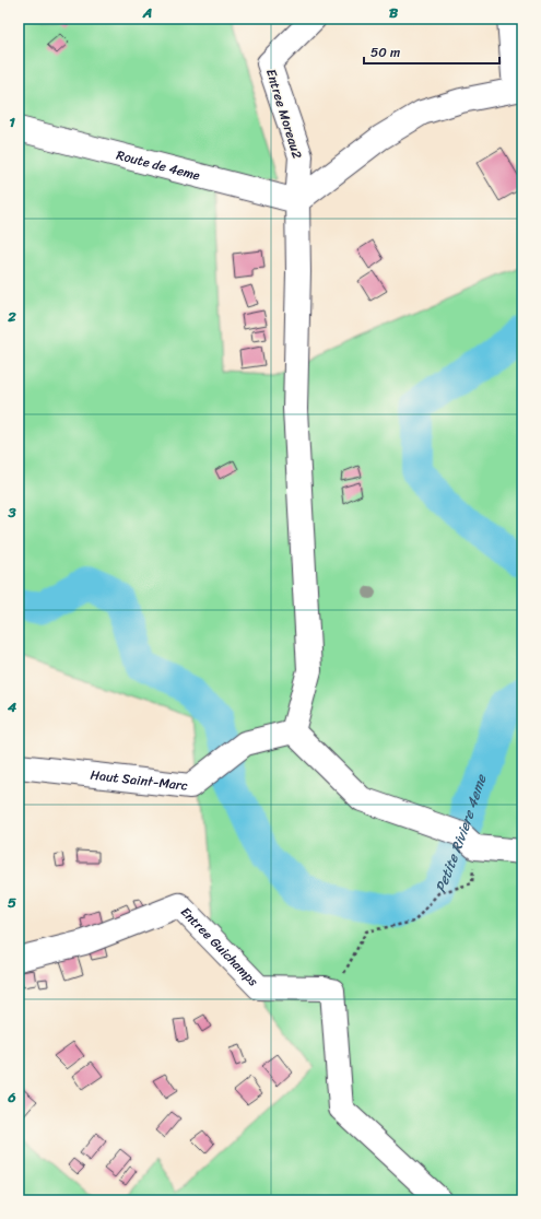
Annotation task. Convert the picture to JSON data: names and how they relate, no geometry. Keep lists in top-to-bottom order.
{
  "streets": {
    "street": [
      "Entree Moreau2",
      "Route de 4eme",
      "Haut Saint-Marc",
      "Entree Guichamps"
    ]
  },
  "crossings": [
    ["Entree Moreau2", "Route de 4eme"]
  ],
  "water": ["Petite Riviere 4eme"],
  "scale_bar": "50 m",
  "grid": {
    "columns": ["A", "B"],
    "rows": [
      "1",
      "2",
      "3",
      "4",
      "5",
      "6"
    ]
  }
}
